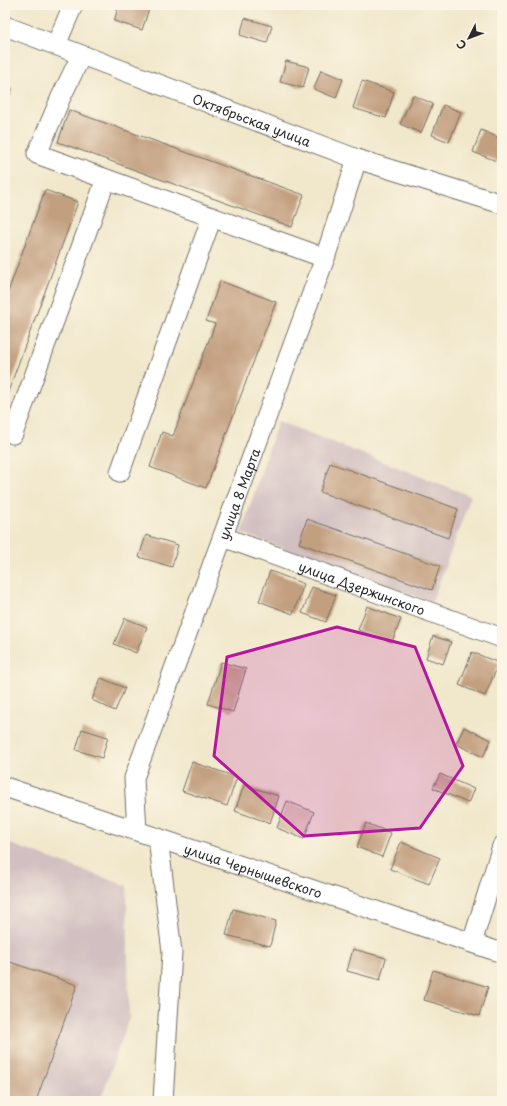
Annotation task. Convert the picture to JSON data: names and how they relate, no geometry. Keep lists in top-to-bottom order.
{
  "streets": {
    "street": [
      "Октябрьская улица",
      "улица 8 Марта",
      "улица Дзержинского",
      "улица Чернышевского"
    ]
  },
  "crossings": [
    ["Октябрьская улица", "улица 8 Марта"],
    ["улица 8 Марта", "улица Дзержинского"],
    ["улица 8 Марта", "улица Чернышевского"]
  ],
  "north": "bottom left"
}
